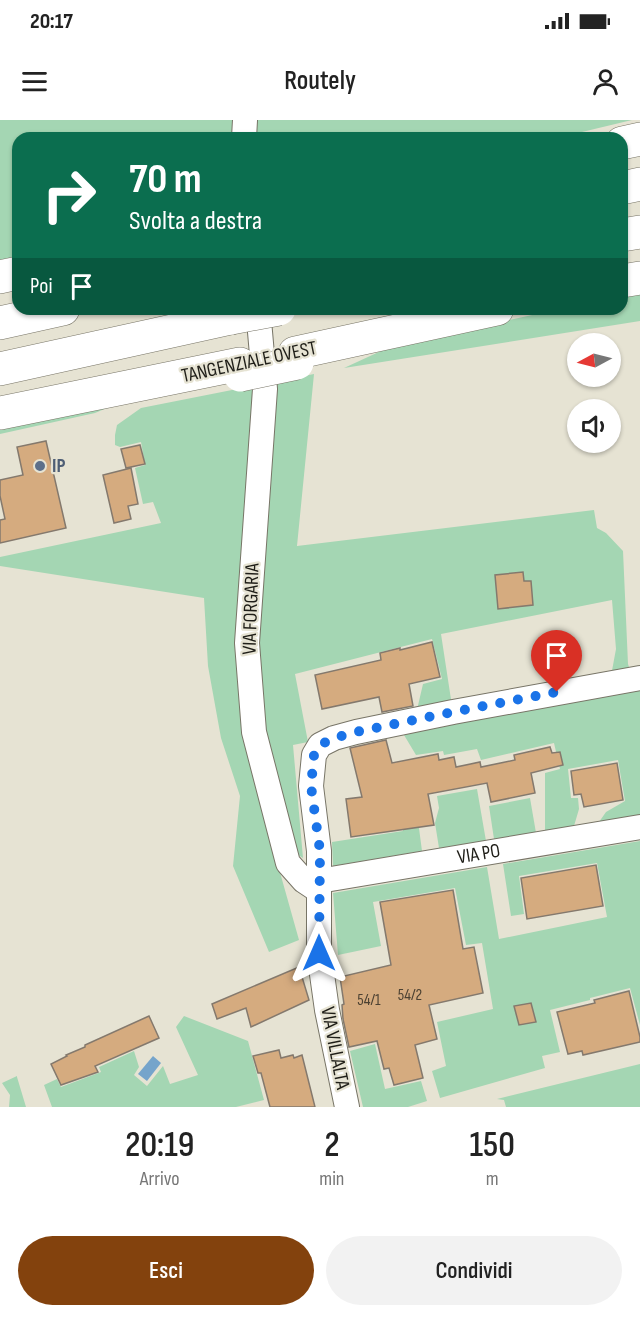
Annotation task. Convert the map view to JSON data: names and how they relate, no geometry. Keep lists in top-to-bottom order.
{
  "streets": {
    "highway": ["TANGENZIALE OVEST"],
    "street": ["VIA FORGARIA", "VIA PO", "VIA VILLALTA"]
  },
  "crossings": [
    ["VIA FORGARIA", "VIA PO"],
    ["VIA FORGARIA", "VIA VILLALTA"],
    ["VIA PO", "VIA VILLALTA"]
  ],
  "places": ["IP"],
  "house_numbers": ["54/2", "54/1"],
  "north": "left",
  "page": {
    "status": "20:17",
    "header": "Routely",
    "turn": ["70 m", "Svolta a destra"],
    "then": "Poi",
    "eta": [
      "20:19",
      "Arrivo",
      "2",
      "min",
      "150",
      "m"
    ],
    "buttons": ["Esci", "Condividi"]
  }
}
